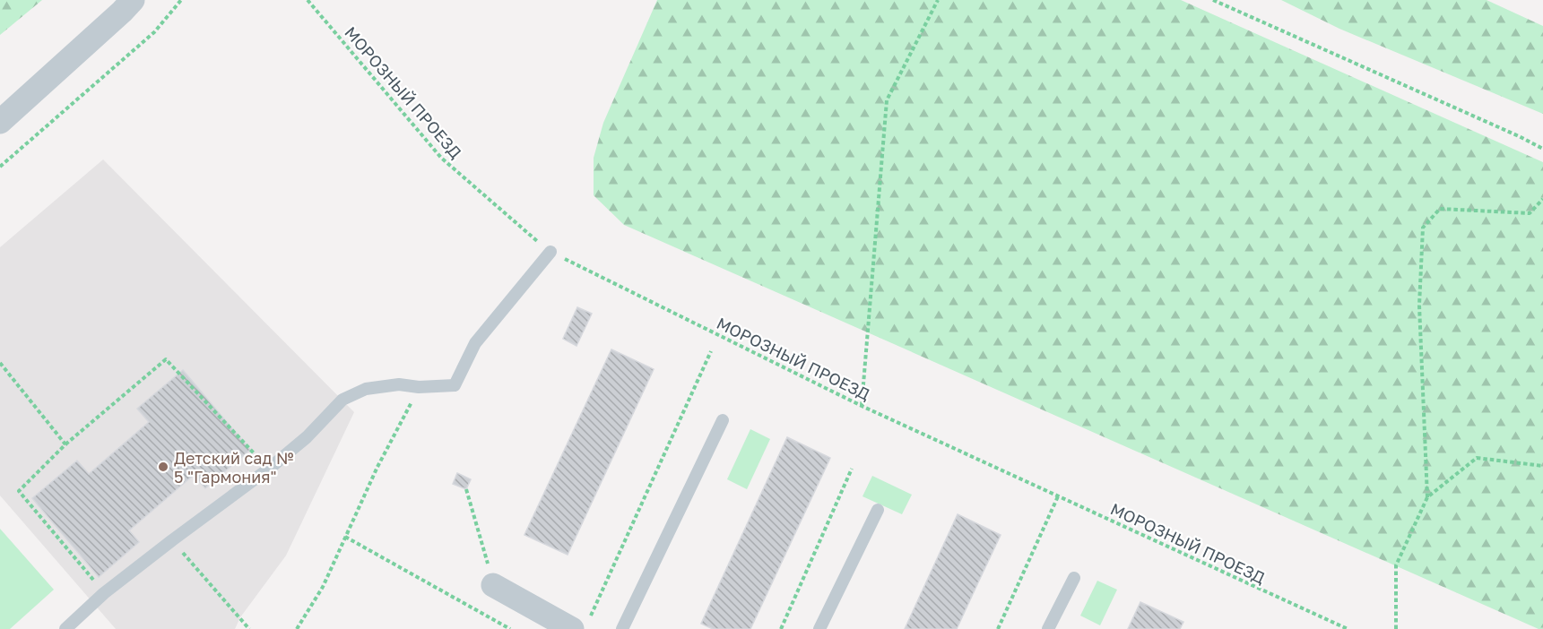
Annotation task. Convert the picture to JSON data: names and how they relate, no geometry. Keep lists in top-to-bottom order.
{
  "streets": {
    "path": ["МОРОЗНЫЙ ПРОЕЗД"]
  },
  "places": ["Детский сад № 5 \"Гармония\""]
}
